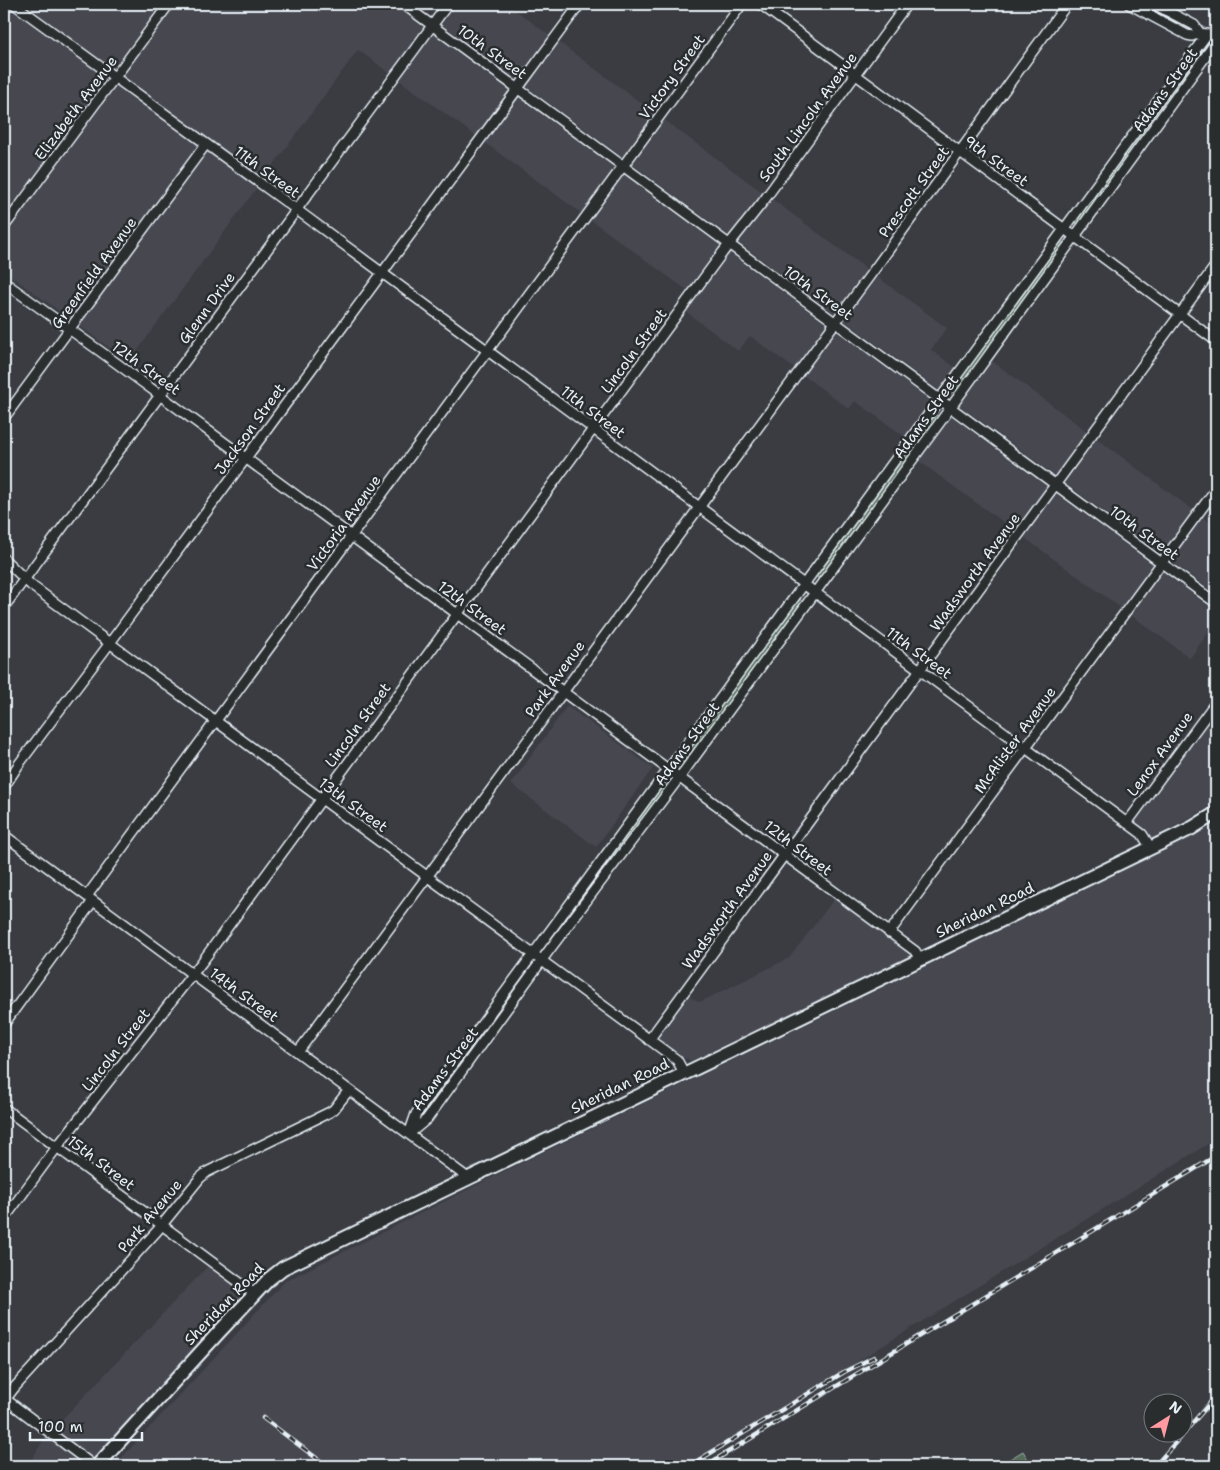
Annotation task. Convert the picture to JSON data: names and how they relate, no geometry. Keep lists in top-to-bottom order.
{
  "streets": {
    "highway": ["Sheridan Road"],
    "street": [
      "10th Street",
      "Victory Street",
      "Adams Street",
      "Elizabeth Avenue",
      "South Lincoln Avenue",
      "9th Street",
      "11th Street",
      "Prescott Street",
      "Greenfield Avenue",
      "Glenn Drive",
      "Lincoln Street",
      "12th Street",
      "Jackson Street",
      "Victoria Avenue",
      "Wadsworth Avenue",
      "Park Avenue",
      "McAlister Avenue",
      "Lenox Avenue",
      "13th Street",
      "14th Street",
      "15th Street"
    ]
  },
  "crossings": [
    ["10th Street", "Victory Street"],
    ["10th Street", "Adams Street"],
    ["10th Street", "South Lincoln Avenue"],
    ["10th Street", "Prescott Street"],
    ["10th Street", "Glenn Drive"],
    ["10th Street", "Lincoln Street"],
    ["10th Street", "Jackson Street"],
    ["10th Street", "Victoria Avenue"],
    ["10th Street", "Wadsworth Avenue"],
    ["10th Street", "Park Avenue"],
    ["10th Street", "McAlister Avenue"],
    ["Victory Street", "Victoria Avenue"],
    ["Adams Street", "9th Street"],
    ["Adams Street", "11th Street"],
    ["Adams Street", "12th Street"],
    ["Adams Street", "13th Street"],
    ["Adams Street", "14th Street"],
    ["Elizabeth Avenue", "11th Street"],
    ["South Lincoln Avenue", "9th Street"],
    ["South Lincoln Avenue", "Lincoln Street"],
    ["9th Street", "Prescott Street"],
    ["9th Street", "Wadsworth Avenue"],
    ["11th Street", "Greenfield Avenue"],
    ["11th Street", "Glenn Drive"],
    ["11th Street", "Lincoln Street"],
    ["11th Street", "Jackson Street"],
    ["11th Street", "Victoria Avenue"],
    ["11th Street", "Wadsworth Avenue"],
    ["11th Street", "Park Avenue"],
    ["11th Street", "McAlister Avenue"],
    ["11th Street", "Lenox Avenue"],
    ["11th Street", "Sheridan Road"],
    ["Prescott Street", "Park Avenue"],
    ["Greenfield Avenue", "12th Street"],
    ["Glenn Drive", "12th Street"],
    ["Glenn Drive", "13th Street"],
    ["Lincoln Street", "12th Street"],
    ["Lincoln Street", "13th Street"],
    ["Lincoln Street", "14th Street"],
    ["Lincoln Street", "15th Street"],
    ["12th Street", "Jackson Street"],
    ["12th Street", "Victoria Avenue"],
    ["12th Street", "Wadsworth Avenue"],
    ["12th Street", "Park Avenue"],
    ["12th Street", "McAlister Avenue"],
    ["12th Street", "Sheridan Road"],
    ["Jackson Street", "13th Street"],
    ["Victoria Avenue", "13th Street"],
    ["Victoria Avenue", "14th Street"],
    ["Wadsworth Avenue", "13th Street"],
    ["Park Avenue", "13th Street"],
    ["Park Avenue", "14th Street"],
    ["Park Avenue", "15th Street"],
    ["13th Street", "Sheridan Road"],
    ["Sheridan Road", "14th Street"],
    ["Sheridan Road", "15th Street"]
  ],
  "scale_bar": "100 m",
  "north": "top right"
}
